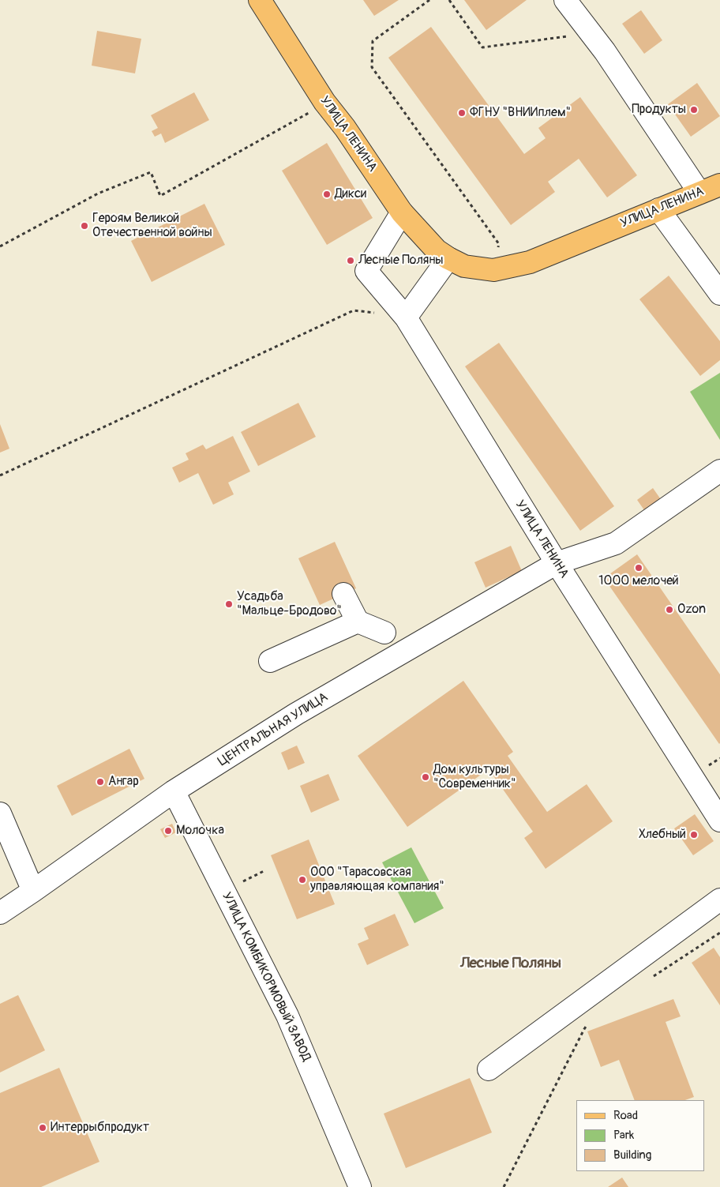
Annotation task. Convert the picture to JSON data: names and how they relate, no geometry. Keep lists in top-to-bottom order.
{
  "streets": {
    "main road": ["УЛИЦА ЛЕНИНА"],
    "street": ["ЦЕНТРАЛЬНАЯ УЛИЦА", "УЛИЦА КОМБИКОРМОВЫЙ ЗАВОД"]
  },
  "crossings": [
    ["УЛИЦА ЛЕНИНА", "ЦЕНТРАЛЬНАЯ УЛИЦА"],
    ["ЦЕНТРАЛЬНАЯ УЛИЦА", "УЛИЦА КОМБИКОРМОВЫЙ ЗАВОД"]
  ],
  "districts": ["Лесные Поляны"],
  "places": [
    "Продукты",
    "ФГНУ \"ВНИИплем\"",
    "Дикси",
    "Героям Великой Отечественной войны",
    "Лесные Поляны",
    "1000 мелочей",
    "Усадьба \"Мальце-Бродово\"",
    "Ozon",
    "Дом культуры \"Современник\"",
    "Ангар",
    "Молочка",
    "Хлебный",
    "ООО \"Тарасовская управляющая компания\"",
    "Интеррыбпродукт"
  ],
  "legend": ["Road", "Park", "Building"]
}
